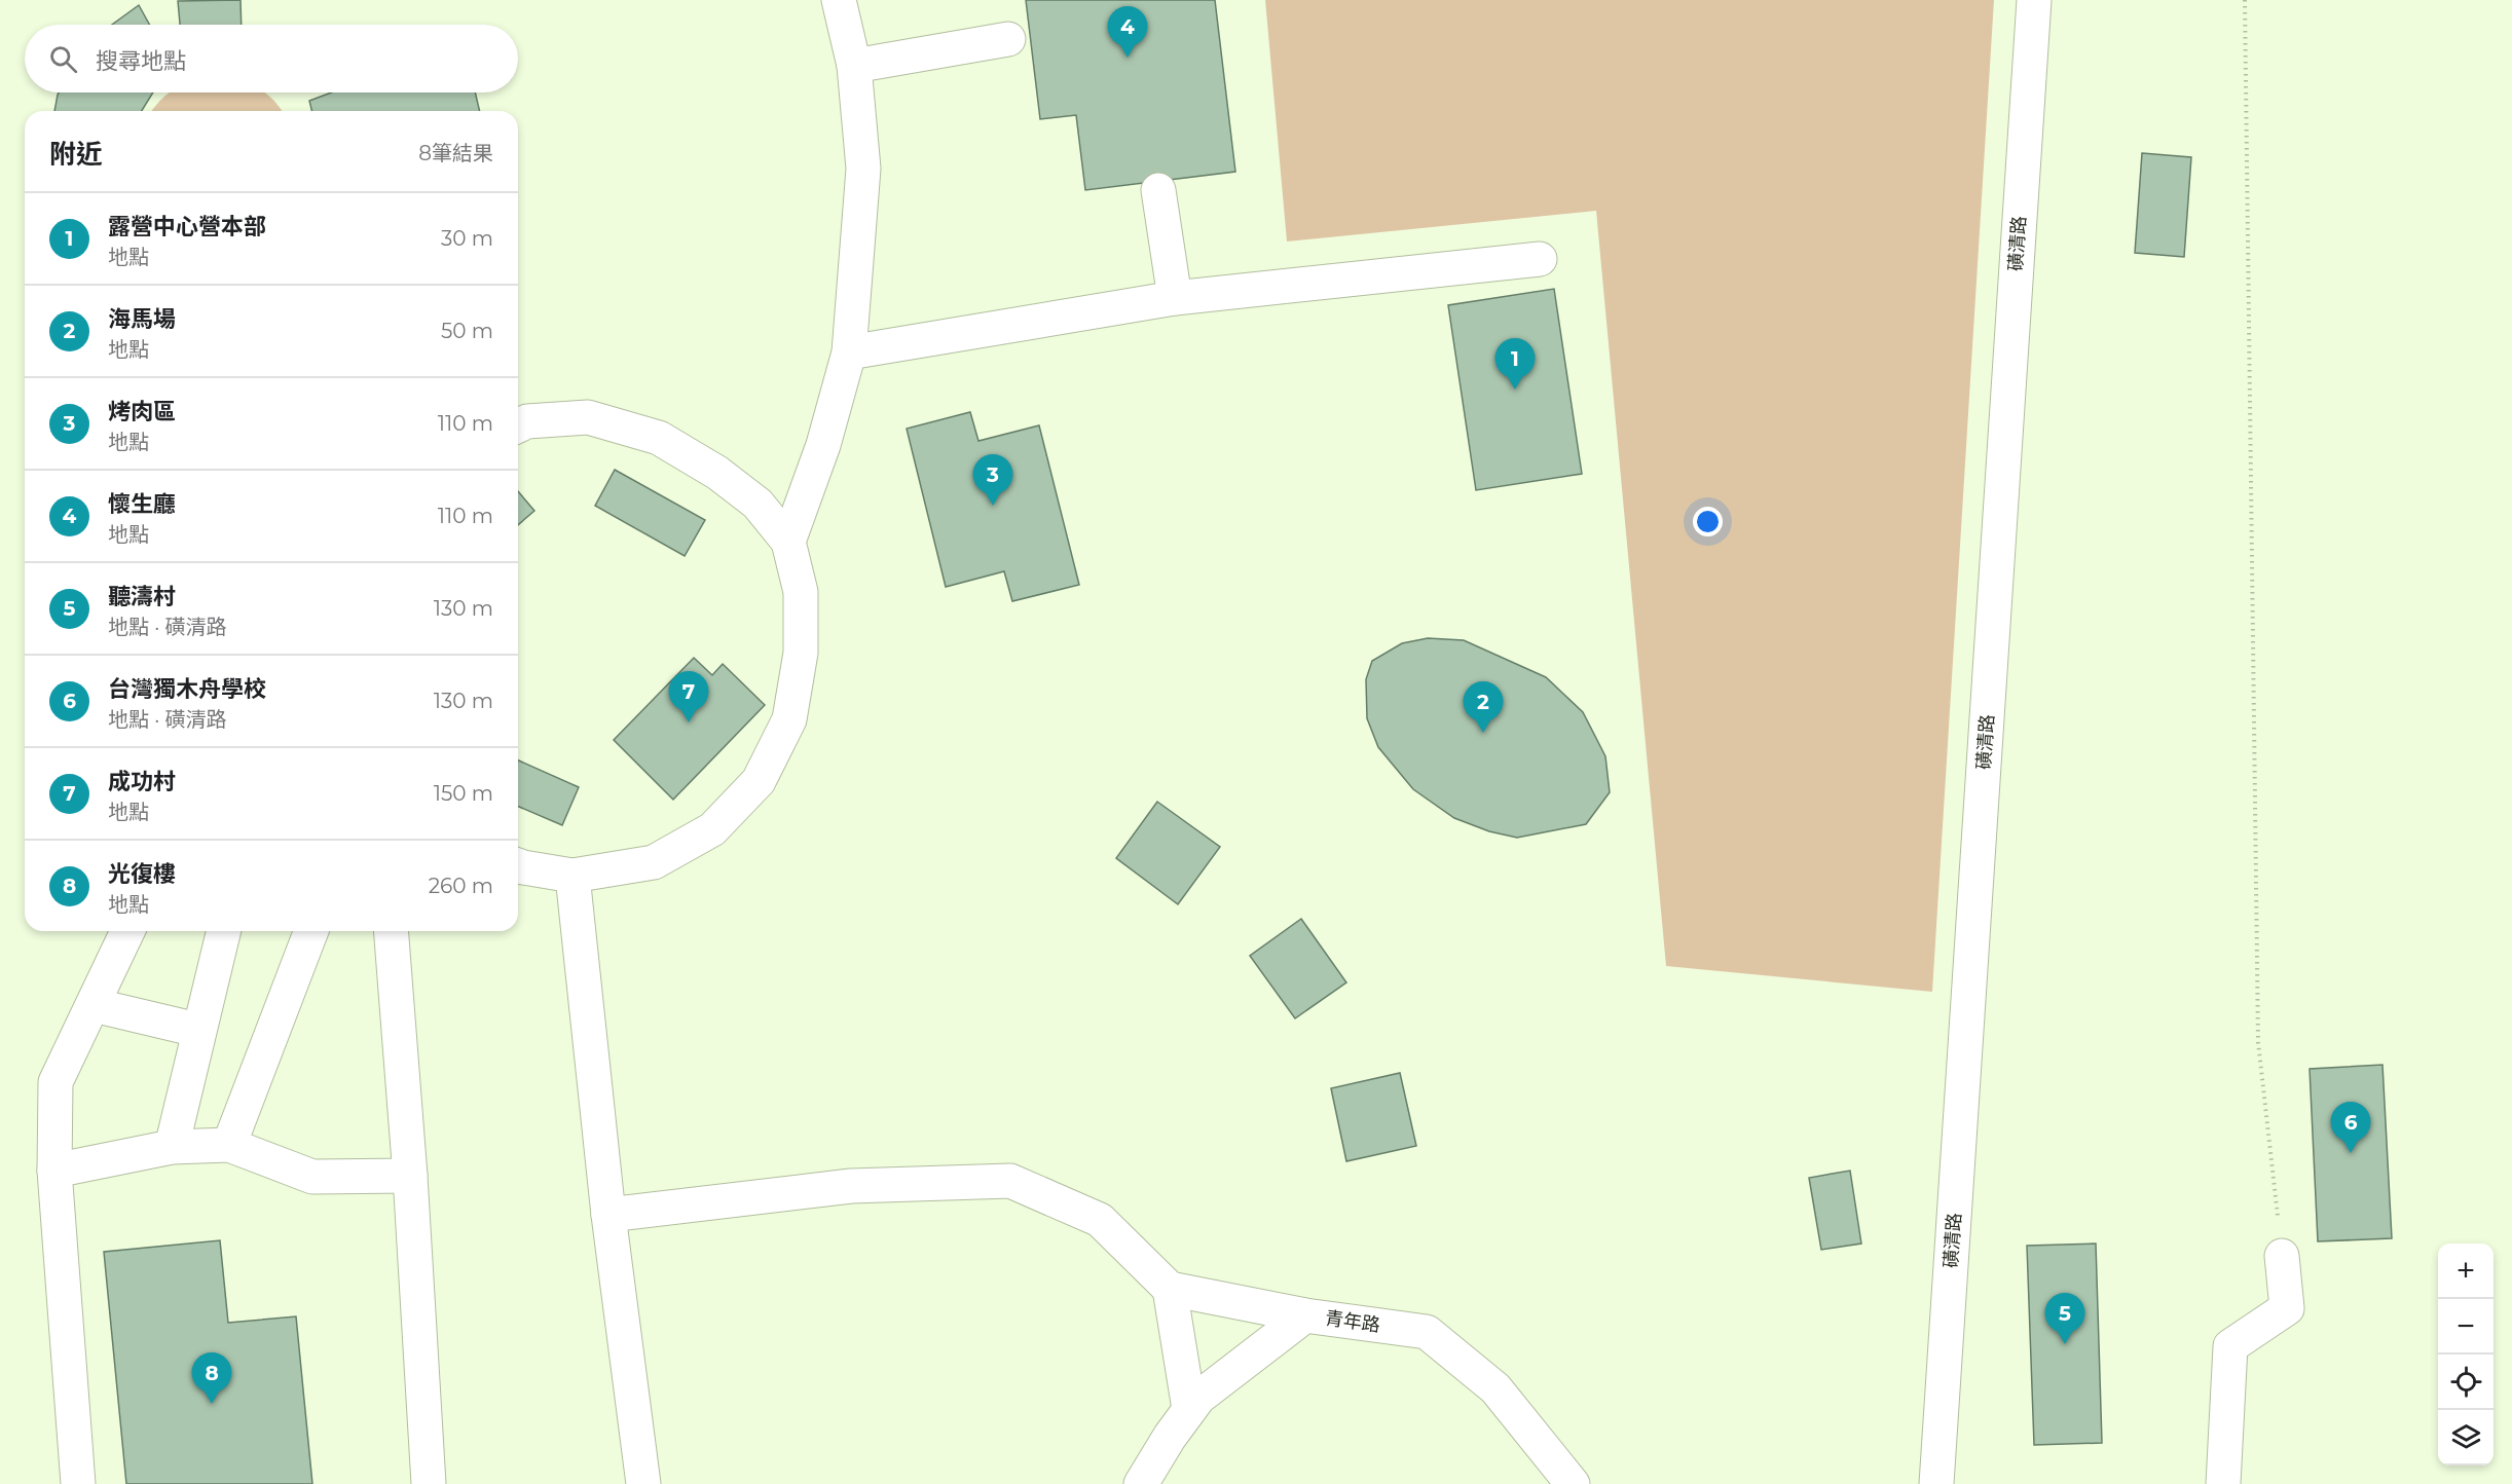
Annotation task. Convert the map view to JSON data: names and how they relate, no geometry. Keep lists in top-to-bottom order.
{
  "streets": {
    "street": ["磺清路", "青年路"]
  },
  "page": {
    "pins": [
      "4",
      "1",
      "3",
      "7",
      "2",
      "6",
      "5",
      "8"
    ],
    "search": "搜尋地點",
    "heading": ["附近", "8筆結果"],
    "list": [
      {
        "mark": "1",
        "name": "露營中心營本部",
        "note": "地點",
        "value": "30 m"
      },
      {
        "mark": "2",
        "name": "海馬場",
        "note": "地點",
        "value": "50 m"
      },
      {
        "mark": "3",
        "name": "烤肉區",
        "note": "地點",
        "value": "110 m"
      },
      {
        "mark": "4",
        "name": "懷生廳",
        "note": "地點",
        "value": "110 m"
      },
      {
        "mark": "5",
        "name": "聽濤村",
        "note": "地點 · 磺清路",
        "value": "130 m"
      },
      {
        "mark": "6",
        "name": "台灣獨木舟學校",
        "note": "地點 · 磺清路",
        "value": "130 m"
      },
      {
        "mark": "7",
        "name": "成功村",
        "note": "地點",
        "value": "150 m"
      },
      {
        "mark": "8",
        "name": "光復樓",
        "note": "地點",
        "value": "260 m"
      }
    ],
    "map_buttons": ["+", "−"]
  }
}
